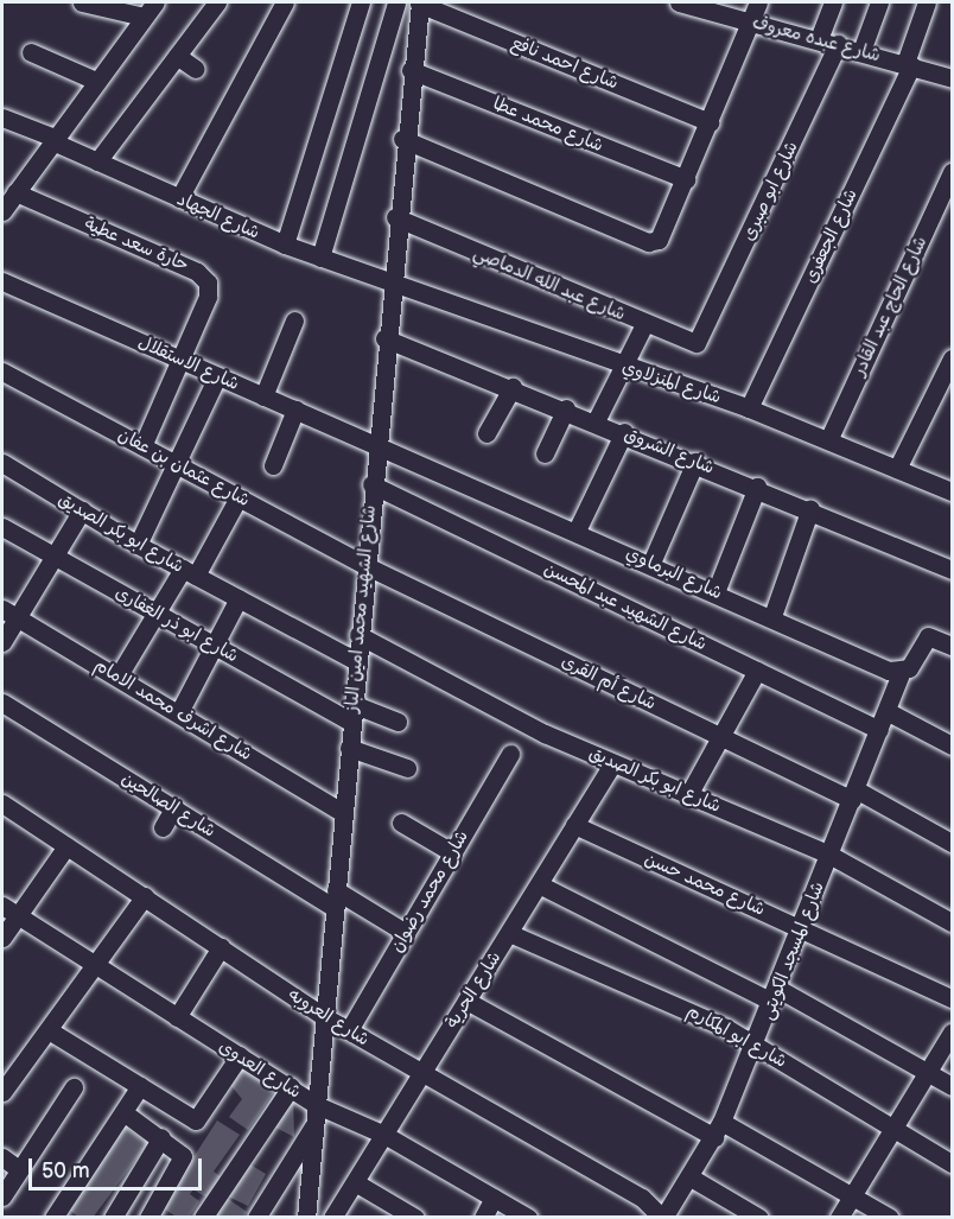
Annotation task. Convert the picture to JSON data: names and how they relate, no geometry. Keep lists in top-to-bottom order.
{
  "streets": {
    "street": [
      "شارع عبده معروف",
      "شارع احمد نافع",
      "شارع محمد عطا",
      "شارع ابو صبرى",
      "شارع الجهاد",
      "شارع الجعفرى",
      "حارة سعد عطية",
      "شارع عبد الله الدماصي",
      "شارع الحاج عبد القادر",
      "شارع الاستقلال",
      "شارع المنزلاوي",
      "شارع الشروق",
      "شارع عثمان بن عفان",
      "شارع ابو بكر الصديق",
      "شارع البرماوي",
      "شارع الشهيد عبد المحسن",
      "شارع الشهيد محمد امين الباز",
      "شارع ابو ذر الغفارى",
      "شارع أم القرى",
      "شارع اشرف محمد الامام",
      "شارع الصالحين",
      "شارع محمد حسن",
      "شارع محمد رضوان",
      "شارع المسجد الكويتى",
      "شارع الحرية",
      "شارع العروبه",
      "شارع ابو المكارم",
      "شارع العدوى"
    ]
  },
  "crossings": [
    ["شارع عبده معروف", "شارع ابو صبرى"],
    ["شارع عبده معروف", "شارع الجعفرى"],
    ["شارع احمد نافع", "شارع الشهيد محمد امين الباز"],
    ["شارع محمد عطا", "شارع الشهيد محمد امين الباز"],
    ["شارع ابو صبرى", "شارع عبد الله الدماصي"],
    ["شارع الجهاد", "شارع المنزلاوي"],
    ["شارع الجهاد", "شارع الشهيد محمد امين الباز"],
    ["شارع الجعفرى", "شارع المنزلاوي"],
    ["حارة سعد عطية", "شارع الاستقلال"],
    ["حارة سعد عطية", "شارع عثمان بن عفان"],
    ["شارع عبد الله الدماصي", "شارع الشهيد محمد امين الباز"],
    ["شارع الحاج عبد القادر", "شارع المنزلاوي"],
    ["شارع الاستقلال", "شارع البرماوي"],
    ["شارع الاستقلال", "شارع الشهيد محمد امين الباز"],
    ["شارع المنزلاوي", "شارع الشهيد محمد امين الباز"],
    ["شارع الشروق", "شارع الشهيد محمد امين الباز"],
    ["شارع عثمان بن عفان", "شارع الشهيد محمد امين الباز"],
    ["شارع عثمان بن عفان", "شارع أم القرى"],
    ["شارع ابو بكر الصديق", "شارع الشهيد محمد امين الباز"],
    ["شارع ابو بكر الصديق", "شارع المسجد الكويتى"],
    ["شارع ابو بكر الصديق", "شارع الحرية"],
    ["شارع البرماوي", "شارع الشهيد محمد امين الباز"],
    ["شارع البرماوي", "شارع المسجد الكويتى"],
    ["شارع الشهيد عبد المحسن", "شارع الشهيد محمد امين الباز"],
    ["شارع الشهيد عبد المحسن", "شارع المسجد الكويتى"],
    ["شارع الشهيد محمد امين الباز", "شارع ابو ذر الغفارى"],
    ["شارع الشهيد محمد امين الباز", "شارع أم القرى"],
    ["شارع الشهيد محمد امين الباز", "شارع اشرف محمد الامام"],
    ["شارع الشهيد محمد امين الباز", "شارع الصالحين"],
    ["شارع الشهيد محمد امين الباز", "شارع العروبه"],
    ["شارع الشهيد محمد امين الباز", "شارع العدوى"],
    ["شارع أم القرى", "شارع المسجد الكويتى"],
    ["شارع الصالحين", "شارع محمد رضوان"],
    ["شارع محمد حسن", "شارع المسجد الكويتى"],
    ["شارع محمد حسن", "شارع الحرية"],
    ["شارع محمد رضوان", "شارع العروبه"],
    ["شارع المسجد الكويتى", "شارع العروبه"],
    ["شارع المسجد الكويتى", "شارع ابو المكارم"],
    ["شارع الحرية", "شارع العروبه"],
    ["شارع الحرية", "شارع ابو المكارم"],
    ["شارع الحرية", "شارع العدوى"]
  ],
  "scale_bar": "50 m"
}
